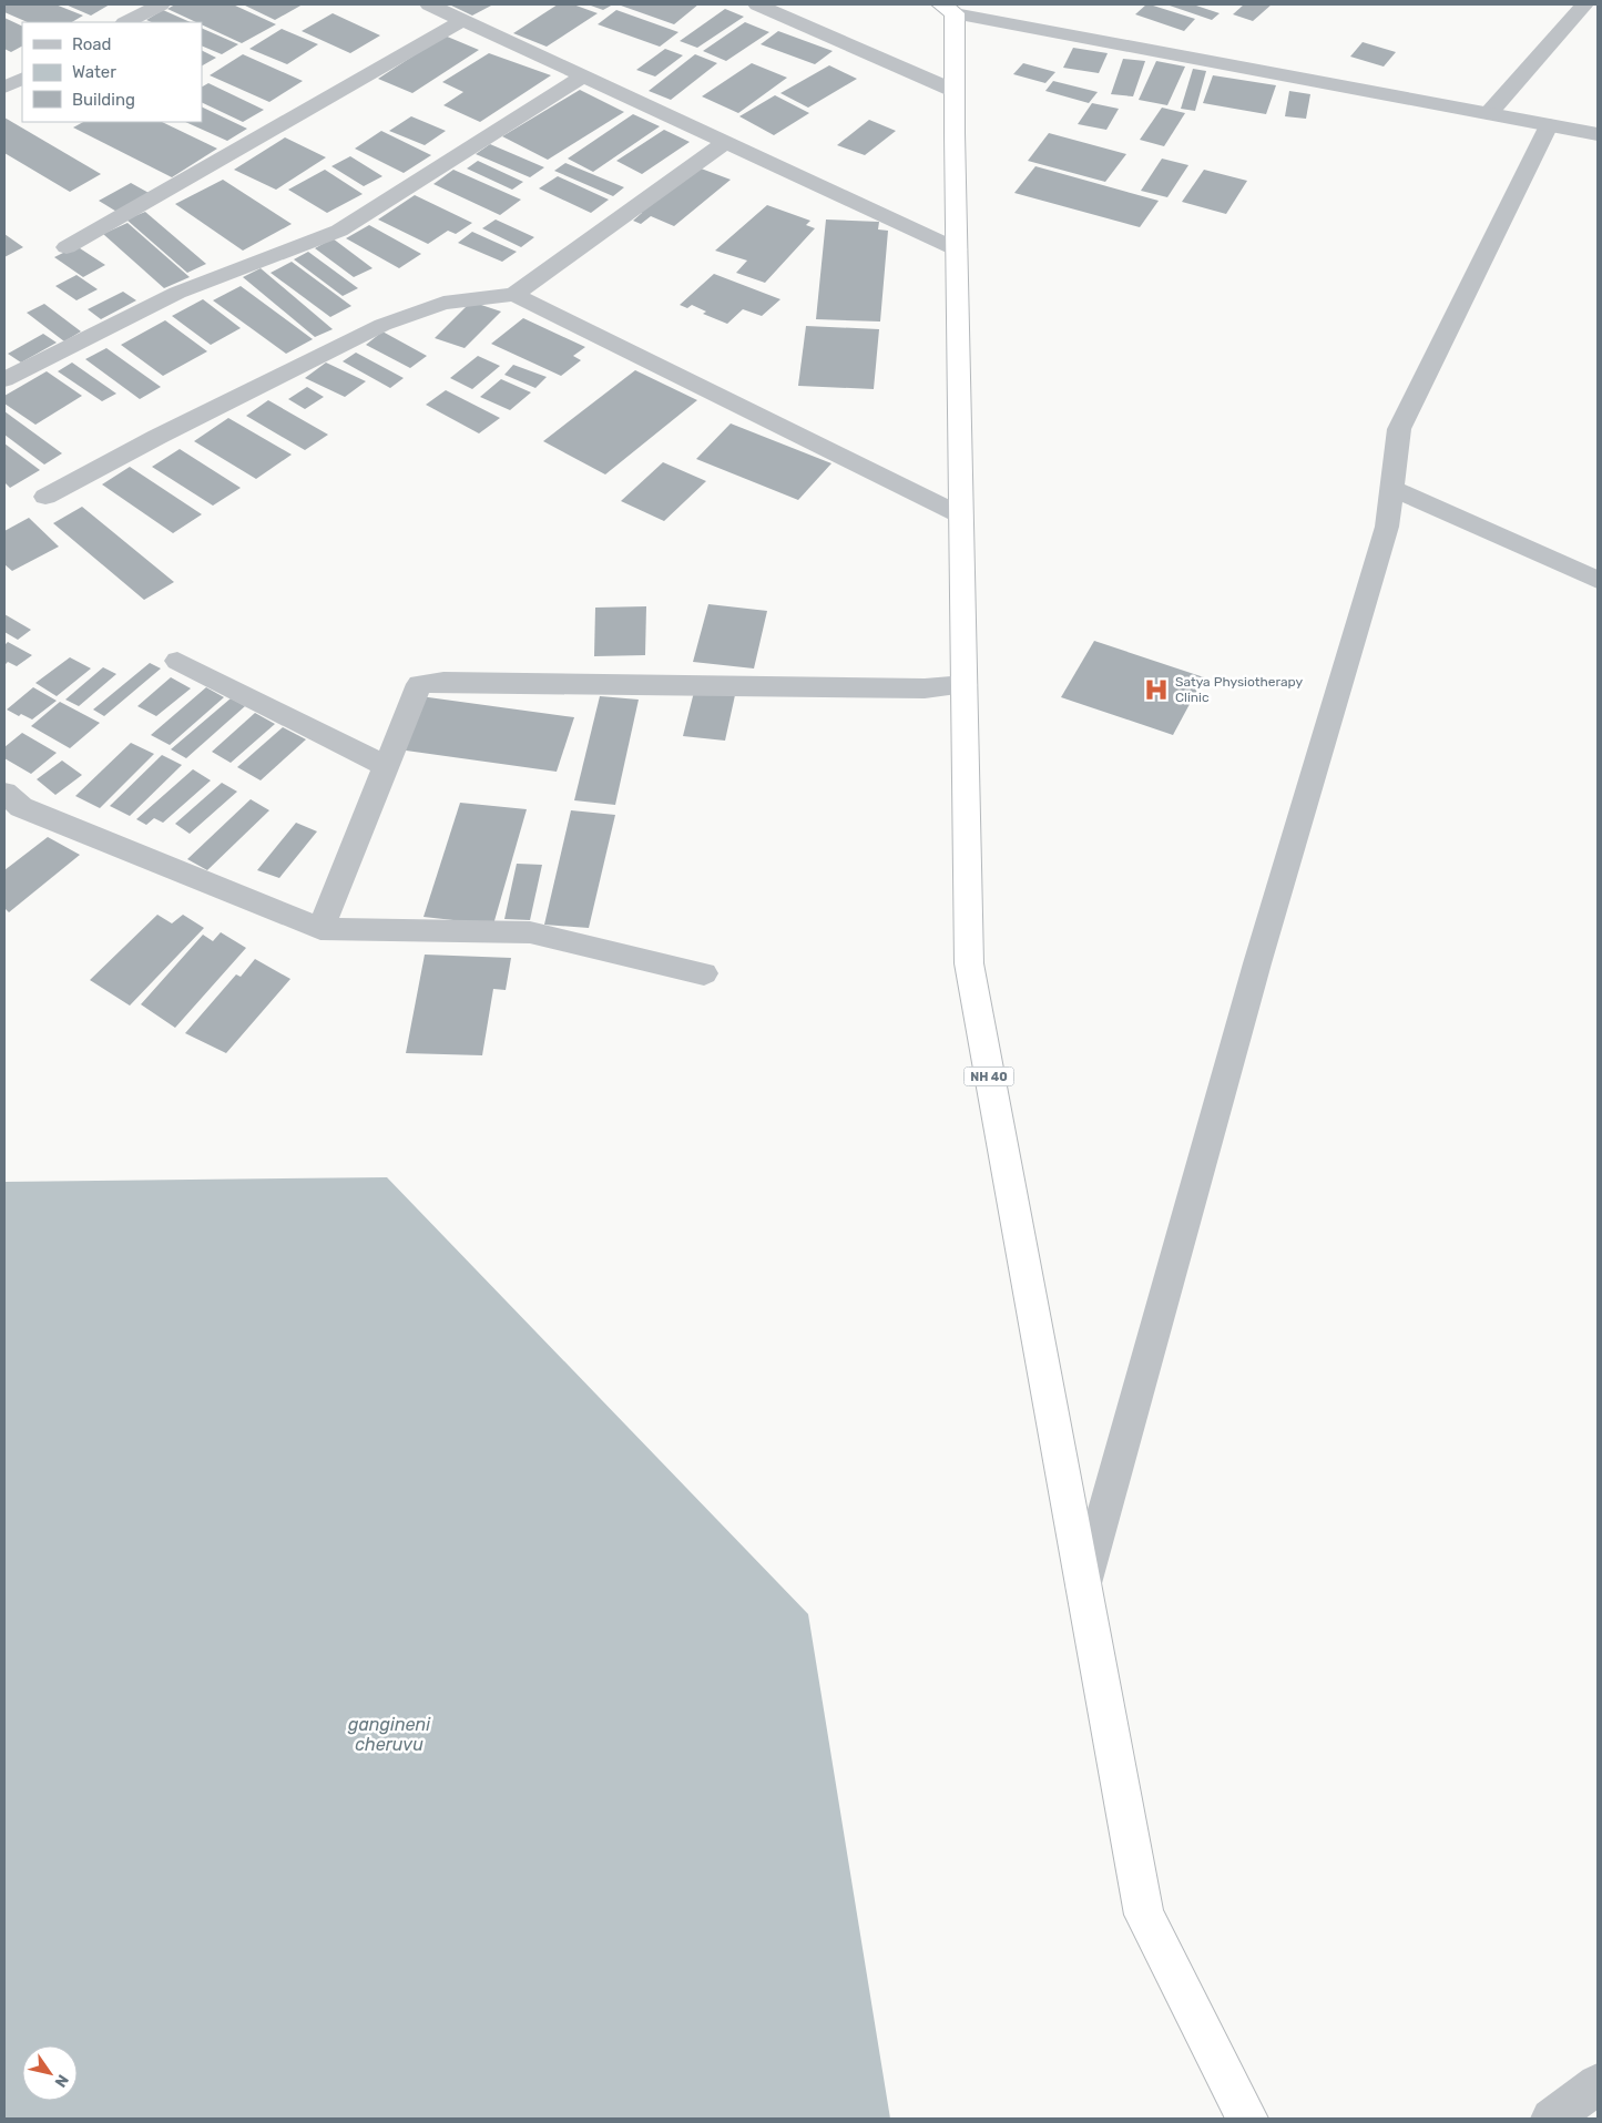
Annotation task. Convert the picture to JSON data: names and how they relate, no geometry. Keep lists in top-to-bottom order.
{
  "streets": {
    "highway": ["NH 40"]
  },
  "water": ["gangineni cheruvu"],
  "places": {
    "hospital": ["Satya Physiotherapy Clinic"]
  },
  "legend": ["Road", "Water", "Building"],
  "north": "bottom right"
}
